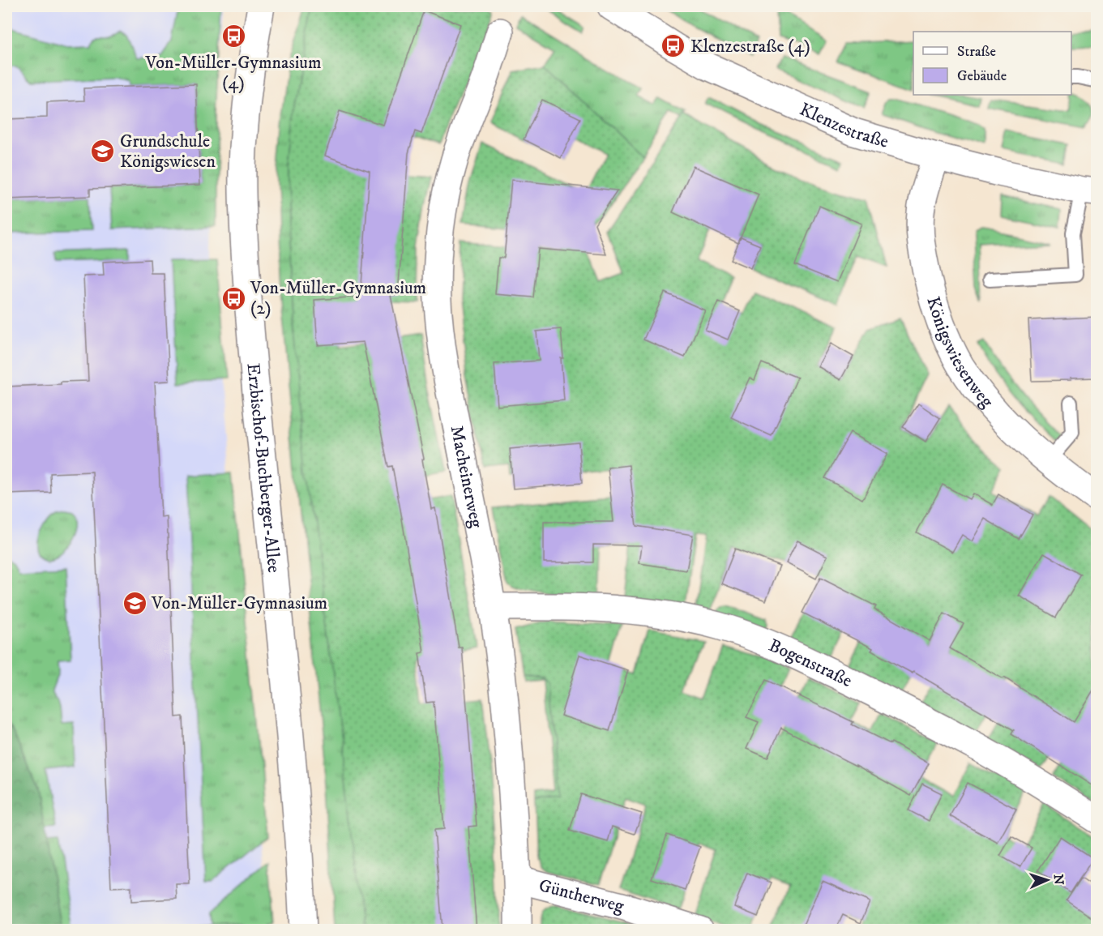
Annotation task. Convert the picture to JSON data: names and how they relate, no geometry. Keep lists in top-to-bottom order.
{
  "streets": {
    "street": [
      "Klenzestraße",
      "Königswiesenweg",
      "Erzbischof-Buchberger-Allee",
      "Macheinerweg",
      "Bogenstraße",
      "Güntherweg"
    ]
  },
  "crossings": [
    ["Klenzestraße", "Königswiesenweg"],
    ["Macheinerweg", "Bogenstraße"],
    ["Macheinerweg", "Güntherweg"]
  ],
  "places": {
    "bus stop": ["Von-Müller-Gymnasium (4)", "Klenzestraße (4)", "Von-Müller-Gymnasium (2)"],
    "school or university": ["Grundschule Königswiesen", "Von-Müller-Gymnasium"]
  },
  "legend": ["Straße", "Gebäude"],
  "north": "right"
}
